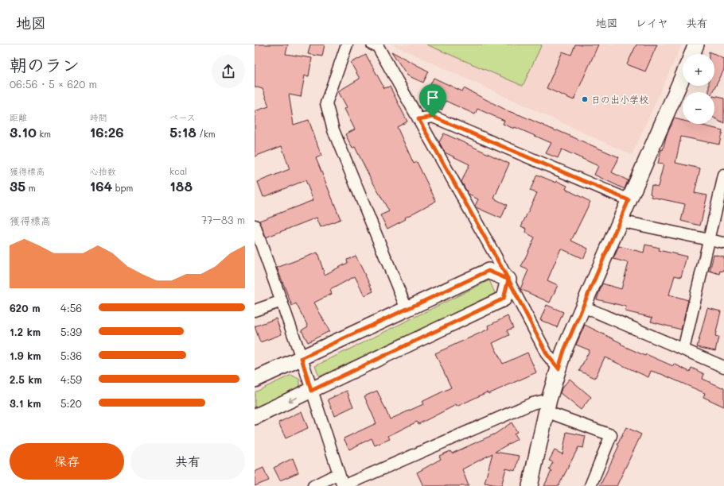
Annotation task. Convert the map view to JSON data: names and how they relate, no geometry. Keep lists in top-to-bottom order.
{
  "places": ["日の出小学校"],
  "page": {
    "header": "地図",
    "nav": ["地図", "レイヤ", "共有"],
    "heading": ["朝のラン", "06:56 · 5 × 620 m"],
    "map_buttons": ["+", "−"],
    "stats": [
      ["距離", "3.10 km"],
      ["時間", "16:26"],
      ["ペース", "5:18 /km"],
      ["獲得標高", "35 m"],
      ["心拍数", "164 bpm"],
      ["kcal", "188"]
    ],
    "chart": ["獲得標高", "77–83 m"],
    "list": [
      {
        "name": "620 m",
        "note": "4:56"
      },
      {
        "name": "1.2 km",
        "note": "5:39"
      },
      {
        "name": "1.9 km",
        "note": "5:36"
      },
      {
        "name": "2.5 km",
        "note": "4:59"
      },
      {
        "name": "3.1 km",
        "note": "5:20"
      }
    ],
    "buttons": ["保存", "共有"]
  }
}
